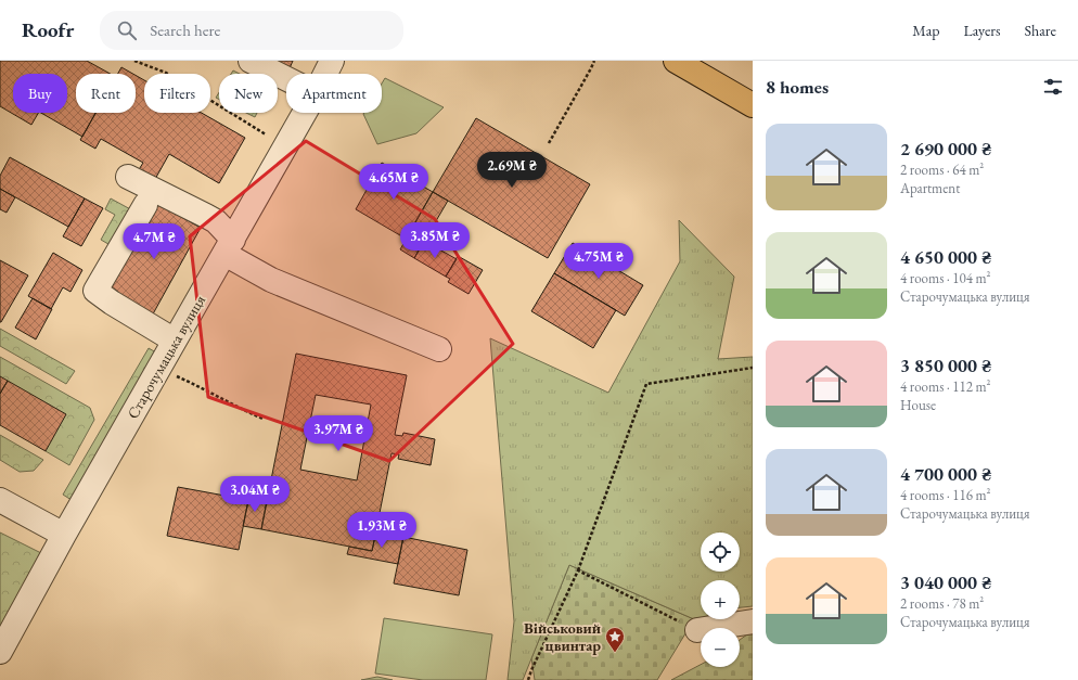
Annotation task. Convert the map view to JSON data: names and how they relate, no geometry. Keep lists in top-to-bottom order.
{
  "streets": {
    "street": ["Старочумацька вулиця"]
  },
  "places": {
    "place": ["Військовий цвинтар"]
  },
  "page": {
    "header": "Roofr",
    "search": "Search here",
    "nav": ["Map", "Layers", "Share"],
    "heading": "8 homes",
    "chip": [
      "Buy",
      "Rent",
      "Filters",
      "New",
      "Apartment"
    ],
    "list": [
      {
        "name": "2 690 000 ₴",
        "note": "2 rooms · 64 m² · Apartment"
      },
      {
        "name": "4 650 000 ₴",
        "note": "4 rooms · 104 m² · Старочумацька вулиця"
      },
      {
        "name": "3 850 000 ₴",
        "note": "4 rooms · 112 m² · House"
      },
      {
        "name": "4 700 000 ₴",
        "note": "4 rooms · 116 m² · Старочумацька вулиця"
      },
      {
        "name": "3 040 000 ₴",
        "note": "2 rooms · 78 m² · Старочумацька вулиця"
      }
    ],
    "price": [
      "2.69M ₴",
      "4.65M ₴",
      "3.85M ₴",
      "4.7M ₴",
      "4.75M ₴",
      "3.97M ₴",
      "3.04M ₴",
      "1.93M ₴"
    ],
    "map_buttons": ["+", "−"]
  }
}
